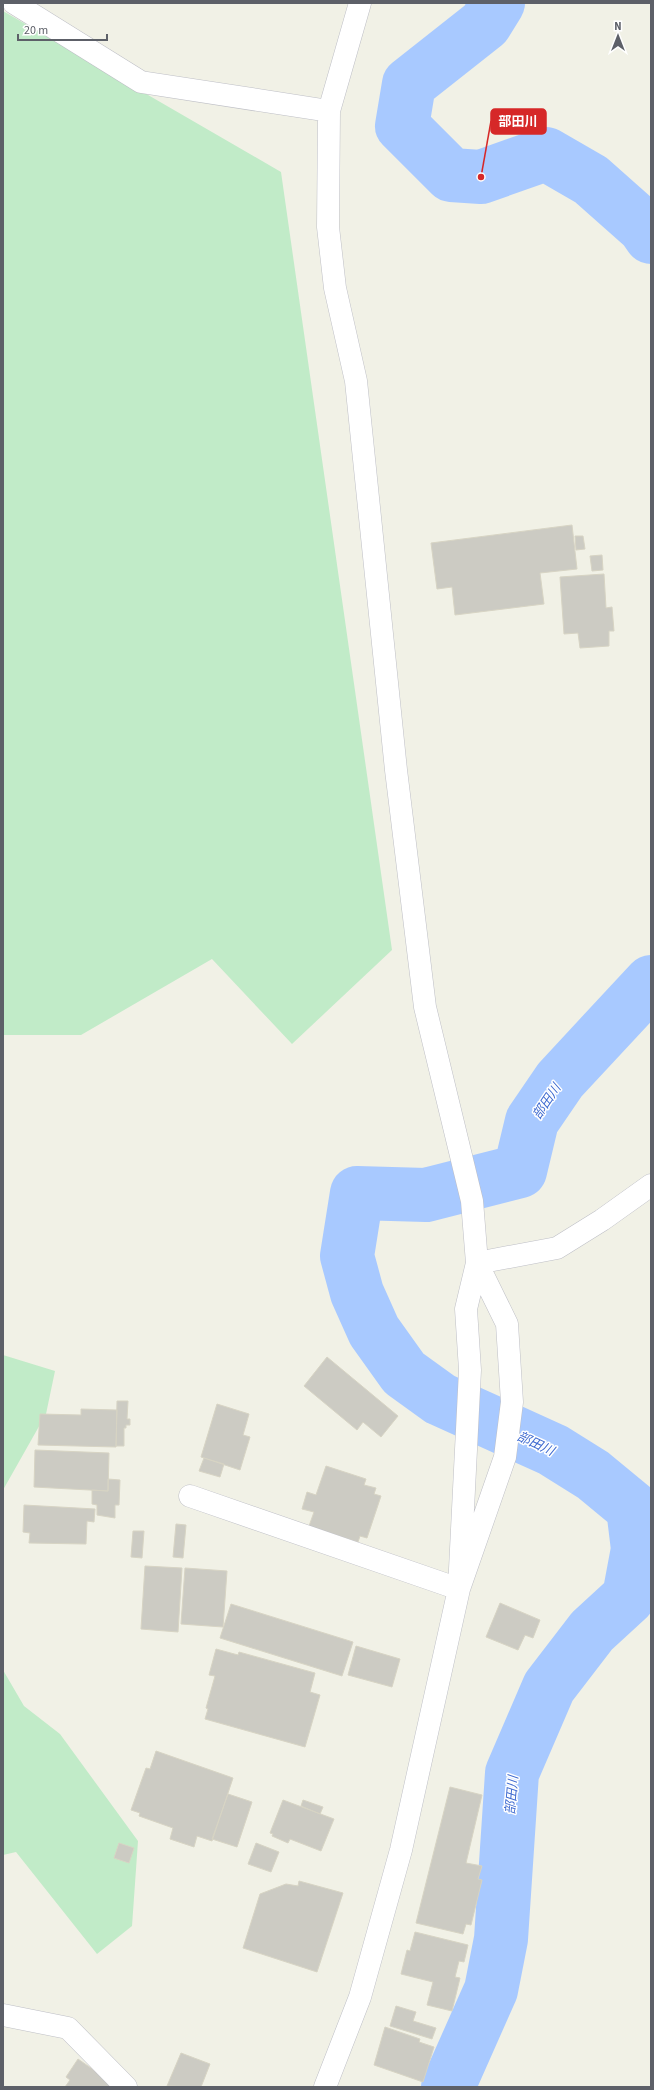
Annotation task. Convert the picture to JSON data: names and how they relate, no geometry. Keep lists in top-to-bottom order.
{
  "water": ["部田川"],
  "places": ["部田川"],
  "scale_bar": "20 m",
  "north": "top"
}
